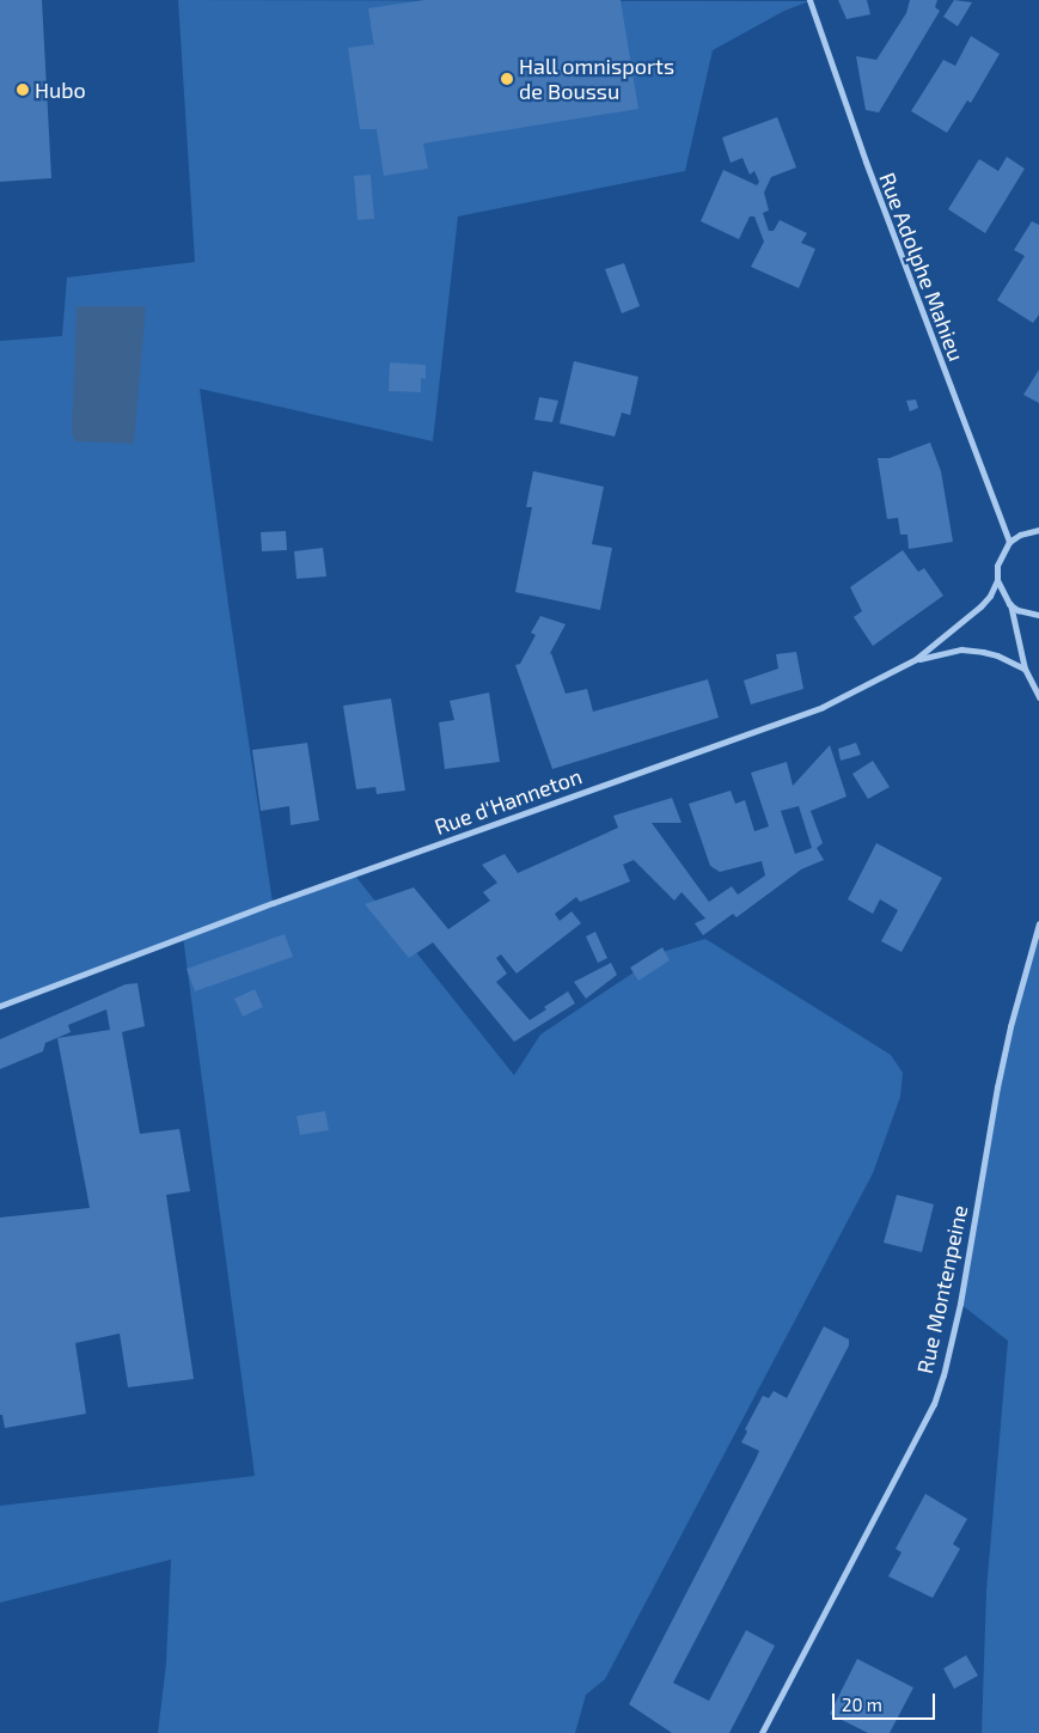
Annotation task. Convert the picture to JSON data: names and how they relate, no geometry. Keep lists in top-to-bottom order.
{
  "streets": {
    "street": ["Rue Adolphe Mahieu", "Rue d'Hanneton", "Rue Montenpeine"]
  },
  "places": ["Hall omnisports de Boussu", "Hubo"],
  "scale_bar": "20 m"
}
